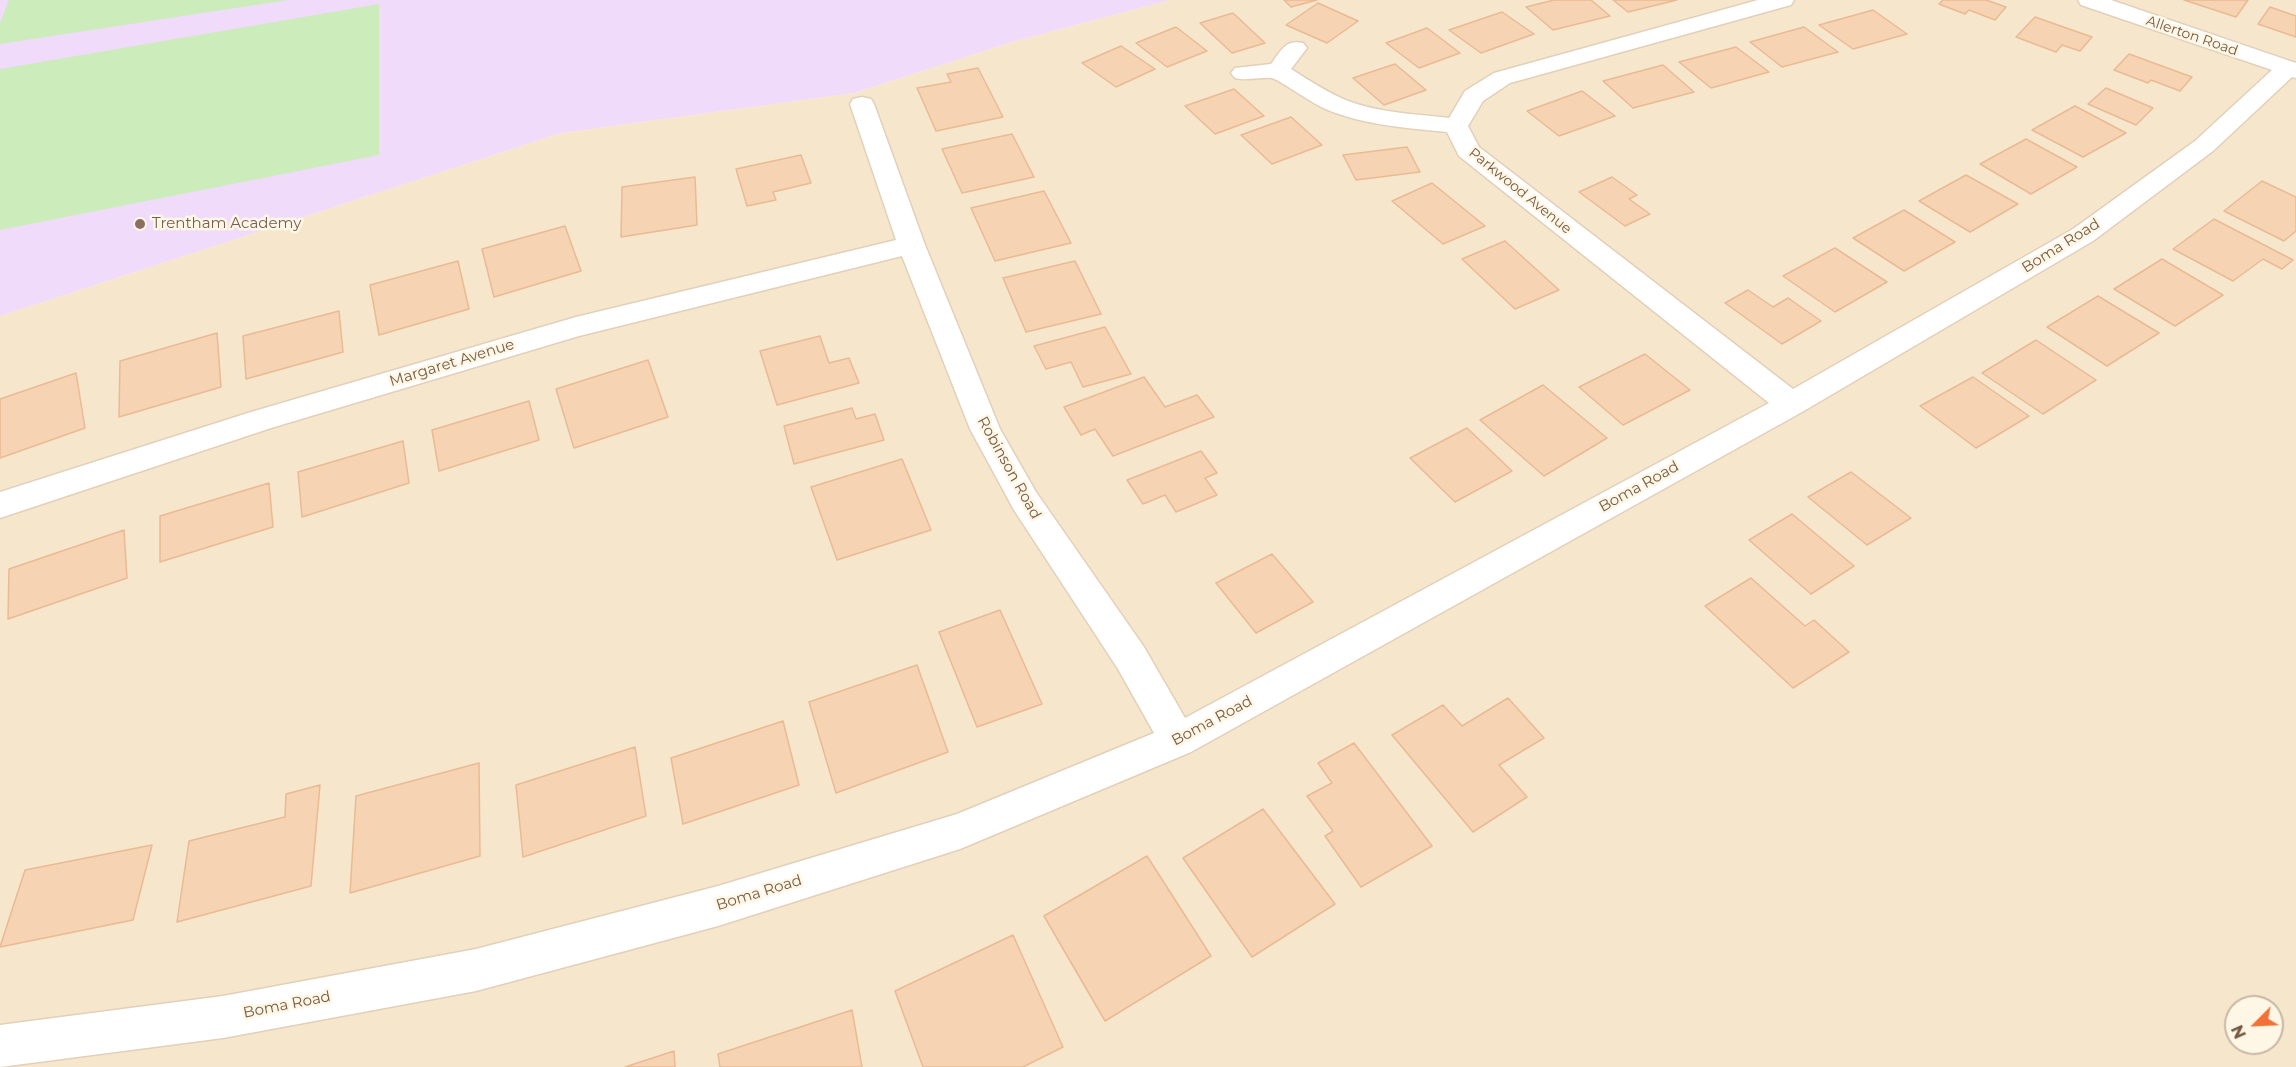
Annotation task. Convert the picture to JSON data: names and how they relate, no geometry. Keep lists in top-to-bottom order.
{
  "streets": {
    "street": [
      "Allerton Road",
      "Parkwood Avenue",
      "Boma Road",
      "Margaret Avenue",
      "Robinson Road"
    ]
  },
  "crossings": [
    ["Allerton Road", "Boma Road"],
    ["Parkwood Avenue", "Boma Road"],
    ["Boma Road", "Robinson Road"],
    ["Margaret Avenue", "Robinson Road"]
  ],
  "places": ["Trentham Academy"],
  "north": "bottom left"
}
